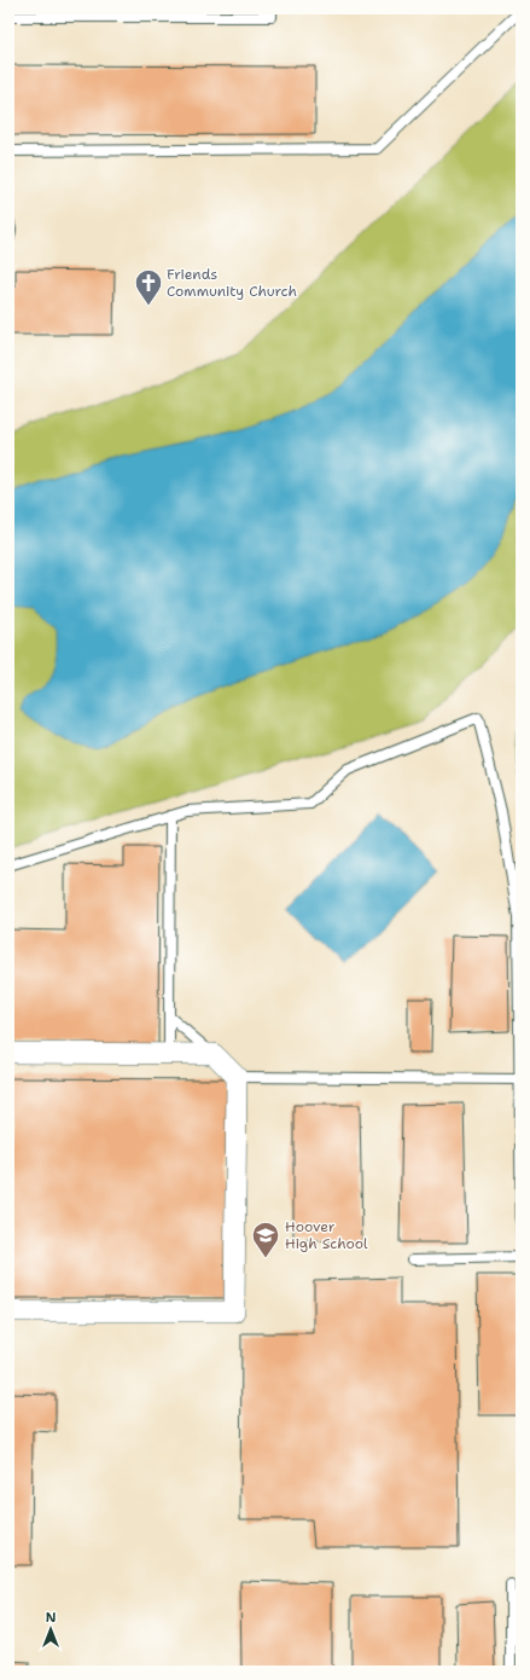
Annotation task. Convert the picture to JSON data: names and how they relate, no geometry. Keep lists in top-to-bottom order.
{
  "places": {
    "church": ["Friends Community Church"],
    "school or university": ["Hoover High School"]
  },
  "north": "top"
}
